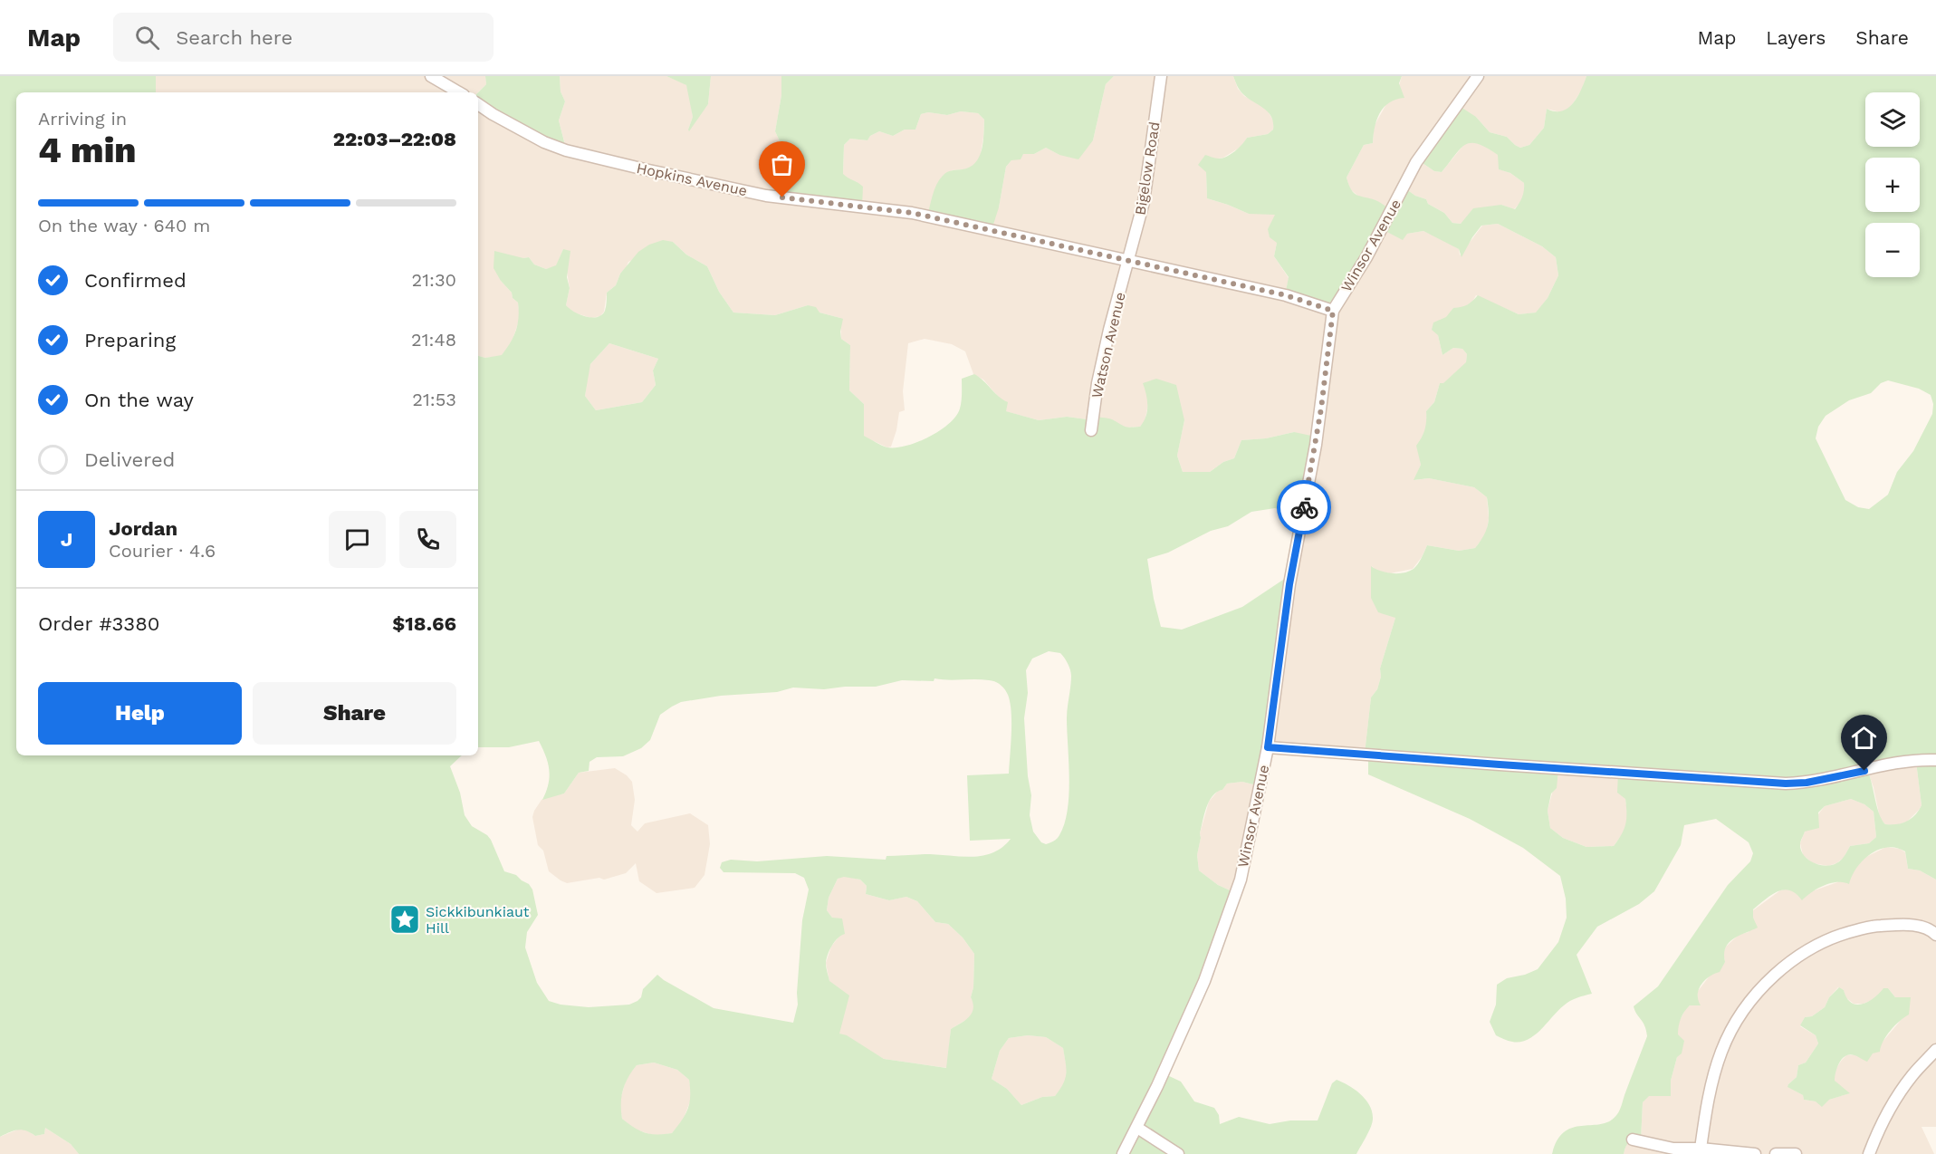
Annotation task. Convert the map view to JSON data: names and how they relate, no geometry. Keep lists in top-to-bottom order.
{
  "streets": {
    "street": [
      "Bigelow Road",
      "Hopkins Avenue",
      "Winsor Avenue",
      "Watson Avenue"
    ]
  },
  "crossings": [
    ["Bigelow Road", "Hopkins Avenue"],
    ["Bigelow Road", "Watson Avenue"],
    ["Hopkins Avenue", "Winsor Avenue"],
    ["Hopkins Avenue", "Watson Avenue"]
  ],
  "places": {
    "place": ["Sickkibunkiaut Hill"]
  },
  "page": {
    "header": "Map",
    "search": "Search here",
    "nav": ["Map", "Layers", "Share"],
    "map_buttons": ["+", "−"],
    "heading": ["4 min", "Arriving in", "22:03–22:08"],
    "panel": [
      "Jordan",
      "Courier · 4.6",
      "Order #3380",
      "$18.66"
    ],
    "bar": "On the way · 640 m",
    "list": [
      ["Confirmed", "21:30"],
      ["Preparing", "21:48"],
      ["On the way", "21:53"],
      "Delivered"
    ],
    "round": "J",
    "buttons": ["Help", "Share"]
  }
}
